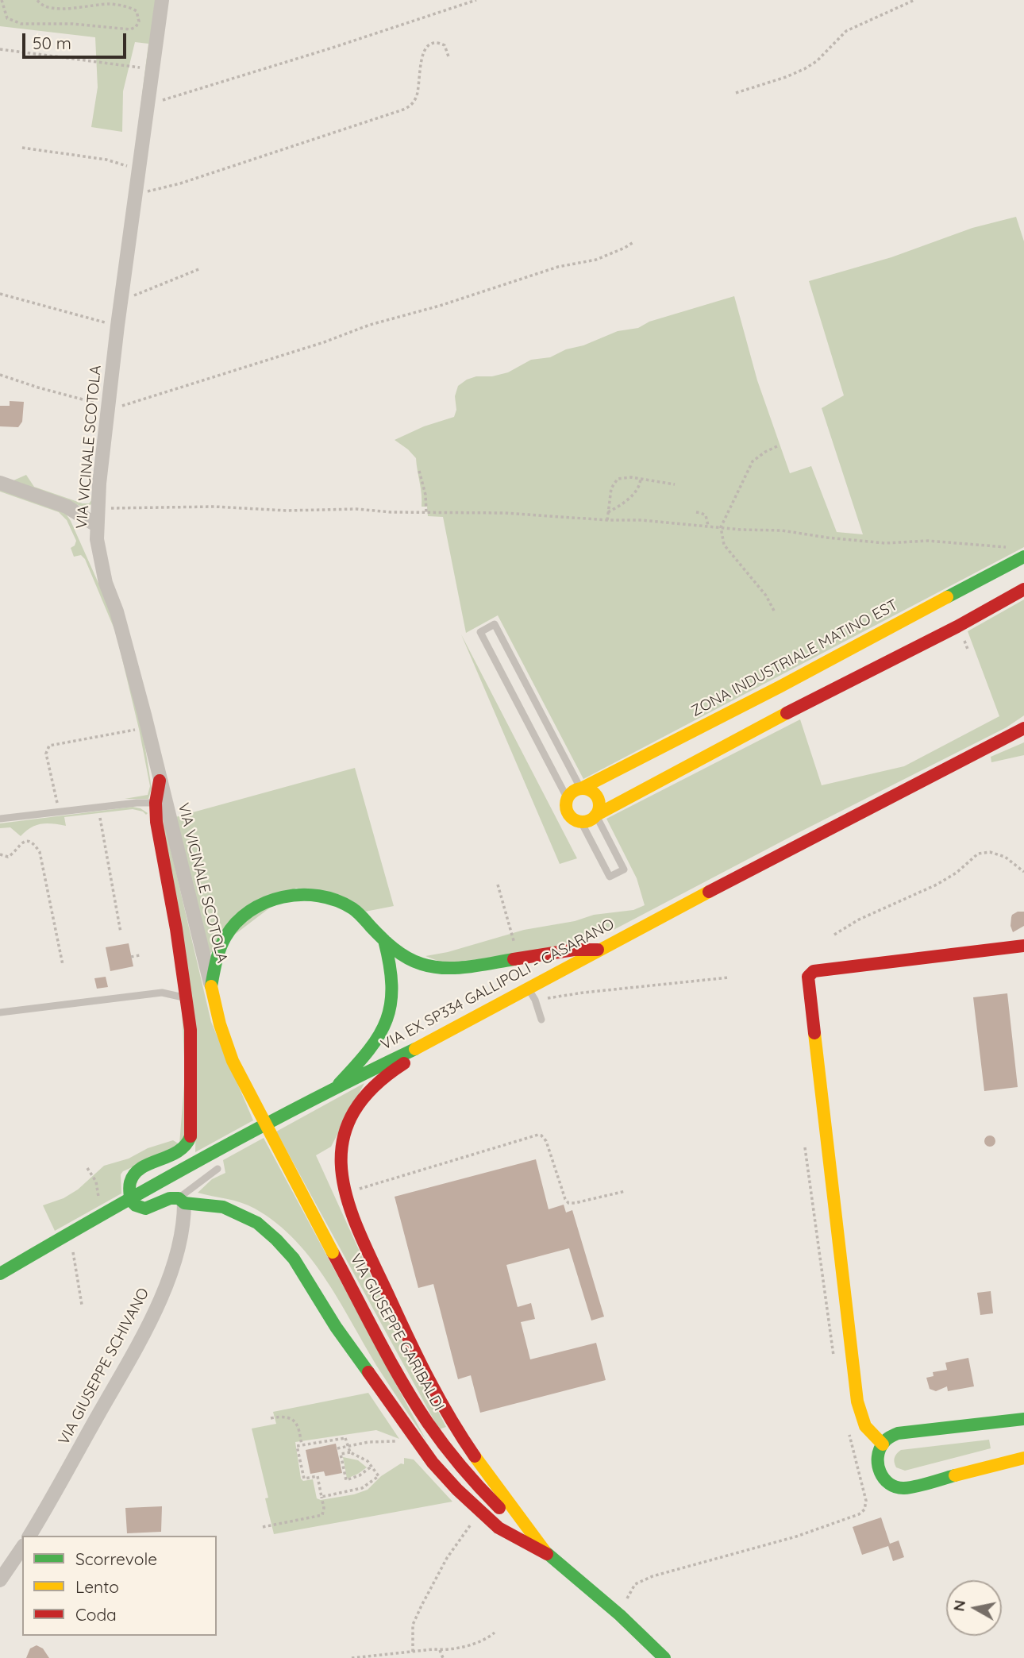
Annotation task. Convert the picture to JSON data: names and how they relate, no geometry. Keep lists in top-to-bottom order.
{
  "streets": {
    "main road": ["ZONA INDUSTRIALE MATINO EST", "VIA EX SP334 GALLIPOLI - CASARANO", "VIA GIUSEPPE GARIBALDI"],
    "street": ["VIA VICINALE SCOTOLA", "VIA GIUSEPPE SCHIVANO"]
  },
  "crossings": [
    ["VIA VICINALE SCOTOLA", "VIA GIUSEPPE GARIBALDI"]
  ],
  "legend": ["Scorrevole", "Lento", "Coda"],
  "scale_bar": "50 m",
  "north": "left"
}
